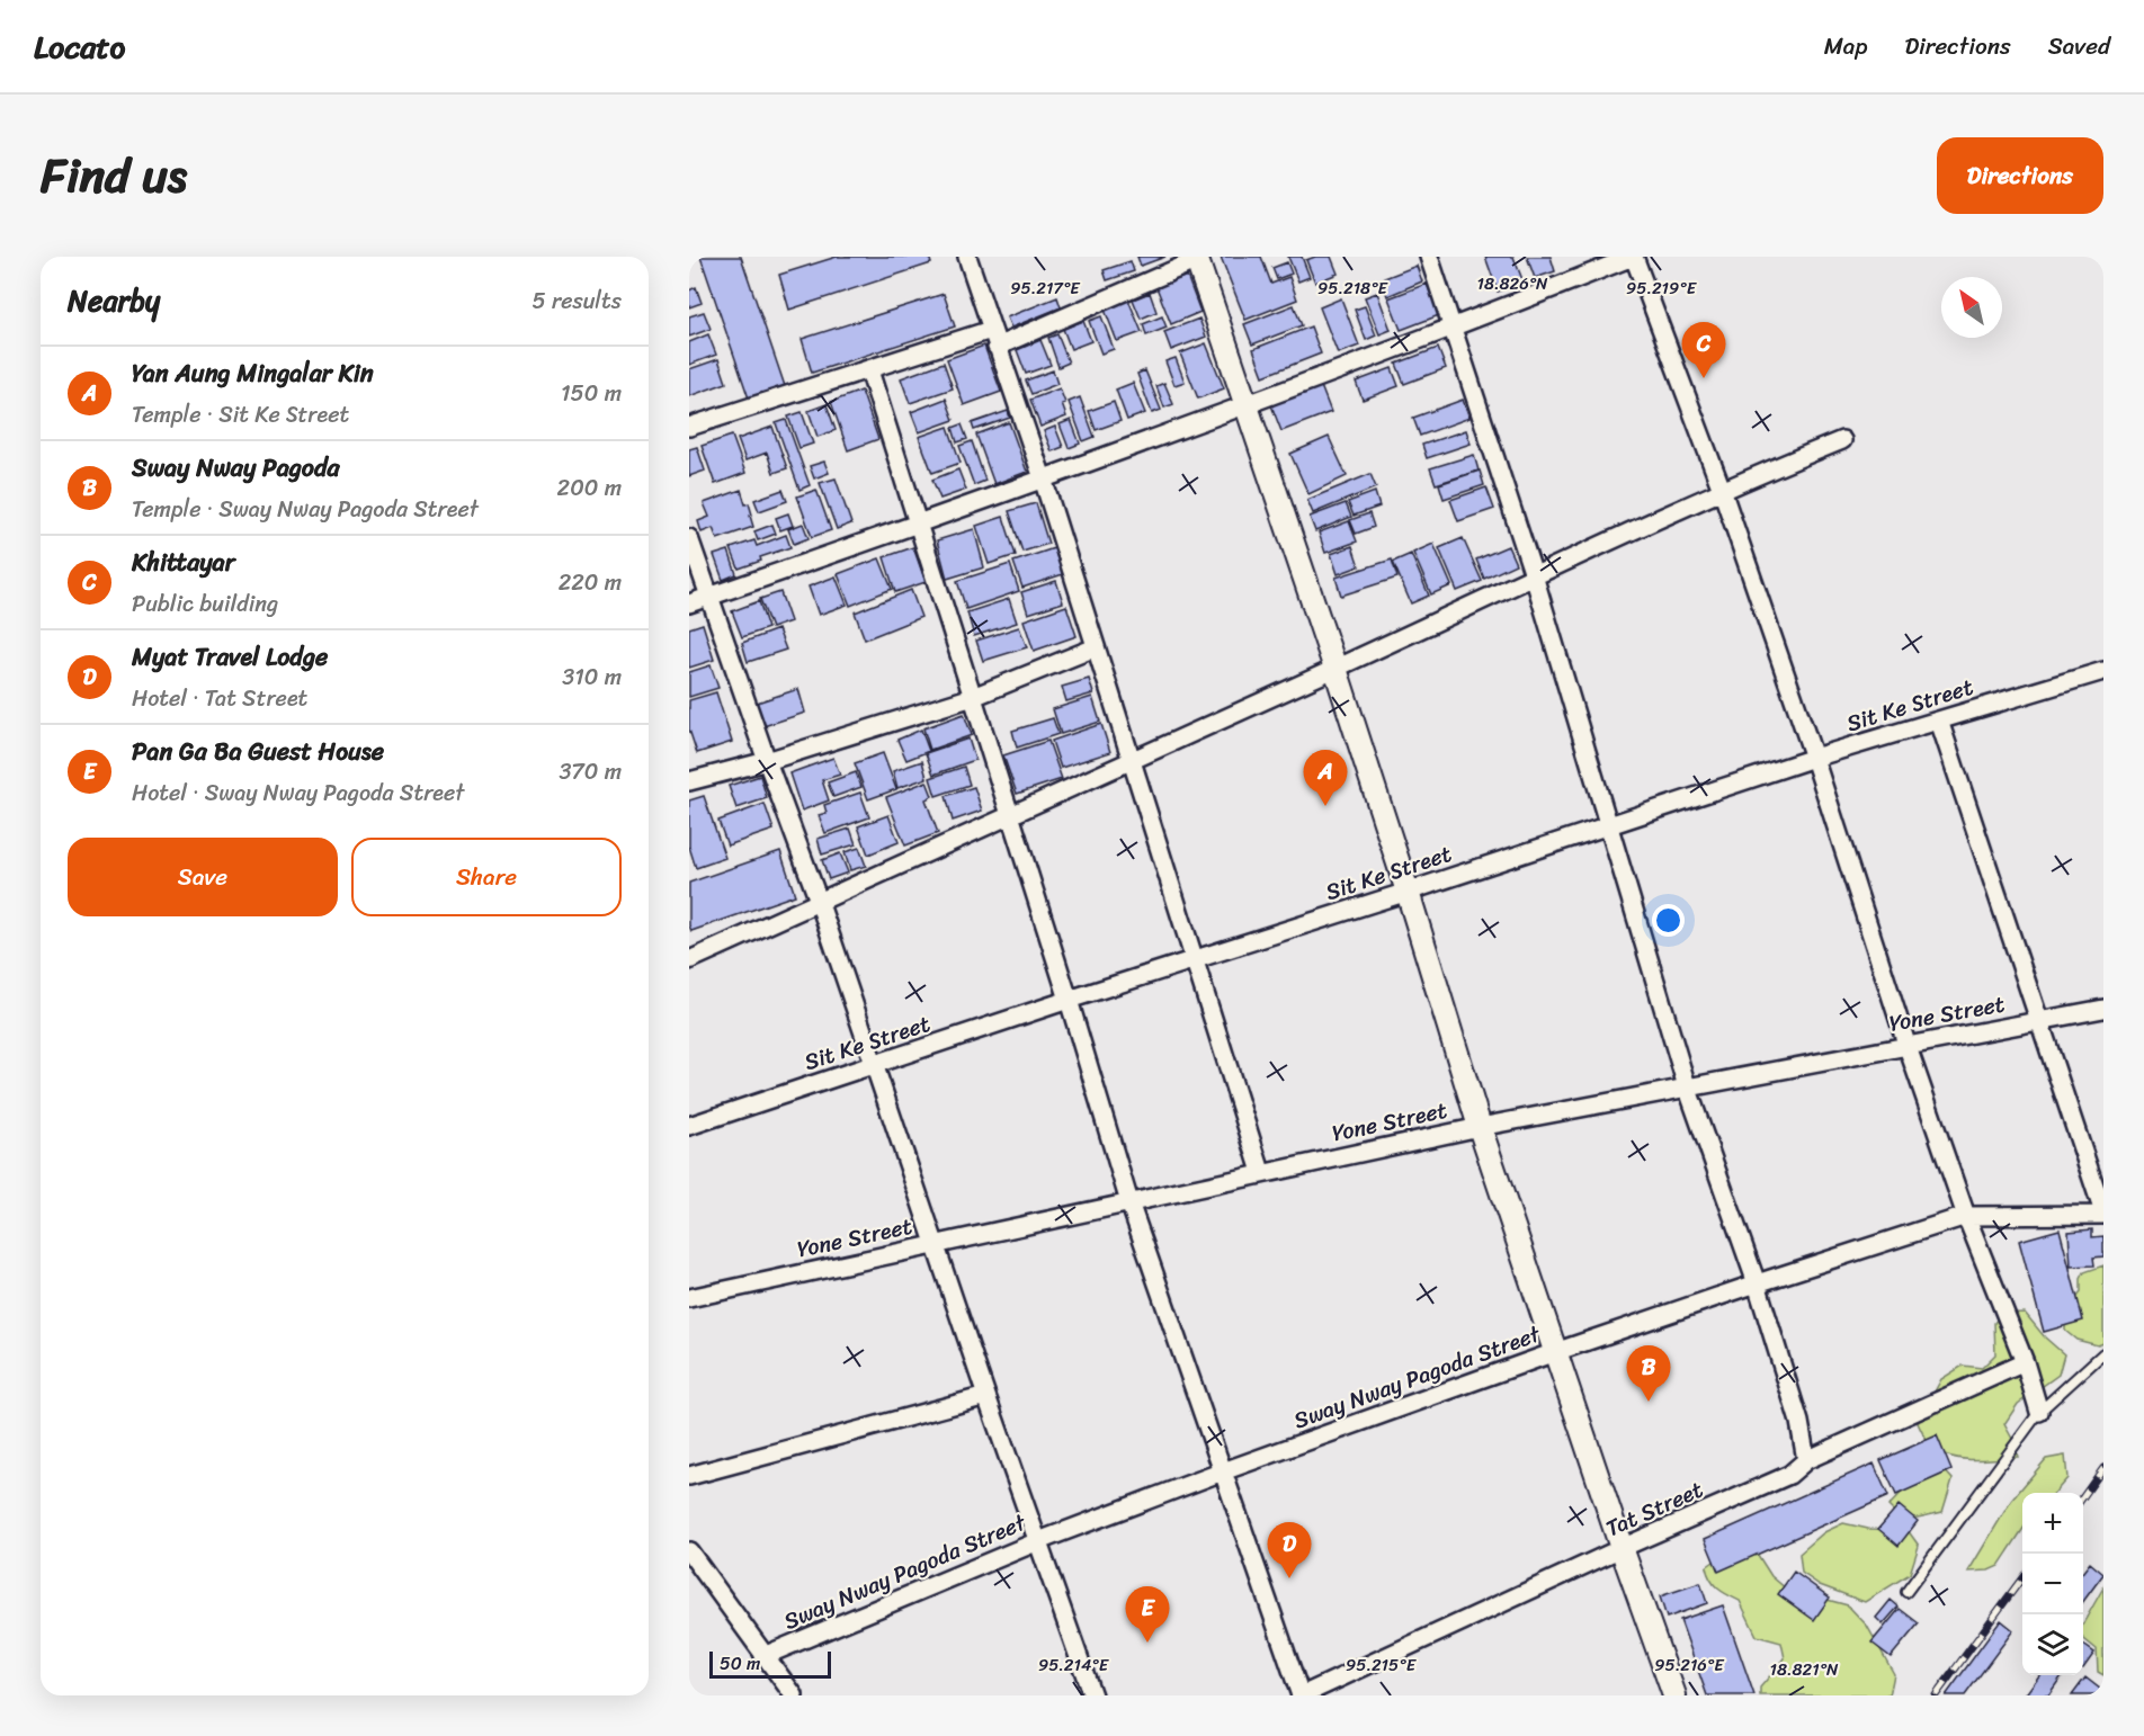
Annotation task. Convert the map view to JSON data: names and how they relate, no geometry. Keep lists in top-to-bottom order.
{
  "streets": {
    "street": [
      "Sit Ke Street",
      "Yone Street",
      "Sway Nway Pagoda Street",
      "Tat Street"
    ]
  },
  "scale_bar": "50 m",
  "north": "top left",
  "page": {
    "header": "Locato",
    "nav": ["Map", "Directions", "Saved"],
    "title": "Find us",
    "buttons": [
      "Directions",
      ["Save", "Share"]
    ],
    "heading": ["Nearby", "5 results"],
    "pins": [
      "C",
      "A",
      "B",
      "D",
      "E"
    ],
    "list": [
      {
        "mark": "A",
        "name": "Yan Aung Mingalar Kin",
        "note": "Temple · Sit Ke Street",
        "value": "150 m"
      },
      {
        "mark": "B",
        "name": "Sway Nway Pagoda",
        "note": "Temple · Sway Nway Pagoda Street",
        "value": "200 m"
      },
      {
        "mark": "C",
        "name": "Khittayar",
        "note": "Public building",
        "value": "220 m"
      },
      {
        "mark": "D",
        "name": "Myat Travel Lodge",
        "note": "Hotel · Tat Street",
        "value": "310 m"
      },
      {
        "mark": "E",
        "name": "Pan Ga Ba Guest House",
        "note": "Hotel · Sway Nway Pagoda Street",
        "value": "370 m"
      }
    ],
    "map_buttons": ["+", "−"],
    "scale": "50 m"
  },
  "coordinates": [
    "18.826°N",
    "95.217°E",
    "95.218°E",
    "95.219°E",
    "95.214°E",
    "95.215°E",
    "95.216°E",
    "18.821°N"
  ]
}
